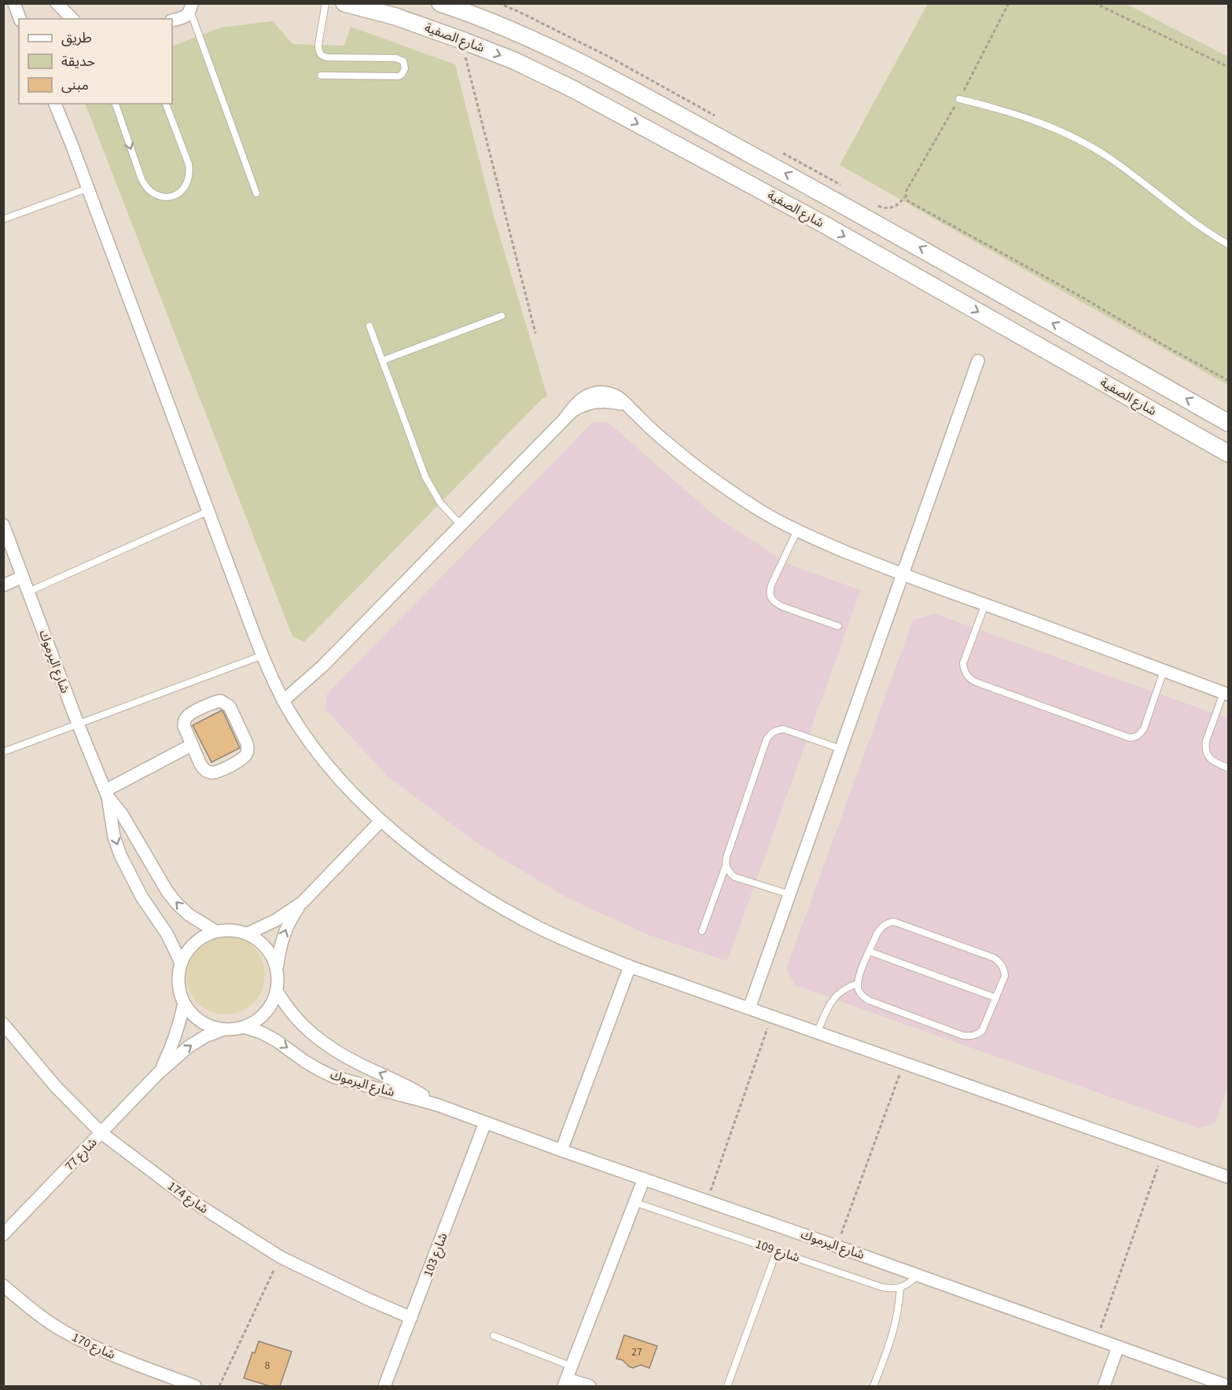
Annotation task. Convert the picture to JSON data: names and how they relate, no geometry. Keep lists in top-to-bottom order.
{
  "streets": {
    "main road": ["شارع الصفية"],
    "street": [
      "شارع اليرموك",
      "شارع 77",
      "شارع 174",
      "شارع 103",
      "شارع 170"
    ],
    "lane": ["شارع 109"]
  },
  "crossings": [
    ["شارع اليرموك", "شارع 77"],
    ["شارع اليرموك", "شارع 103"],
    ["شارع 77", "شارع 174"],
    ["شارع 174", "شارع 103"]
  ],
  "house_numbers": ["27", "8"],
  "legend": ["طريق", "حديقة", "مبنى"]
}
